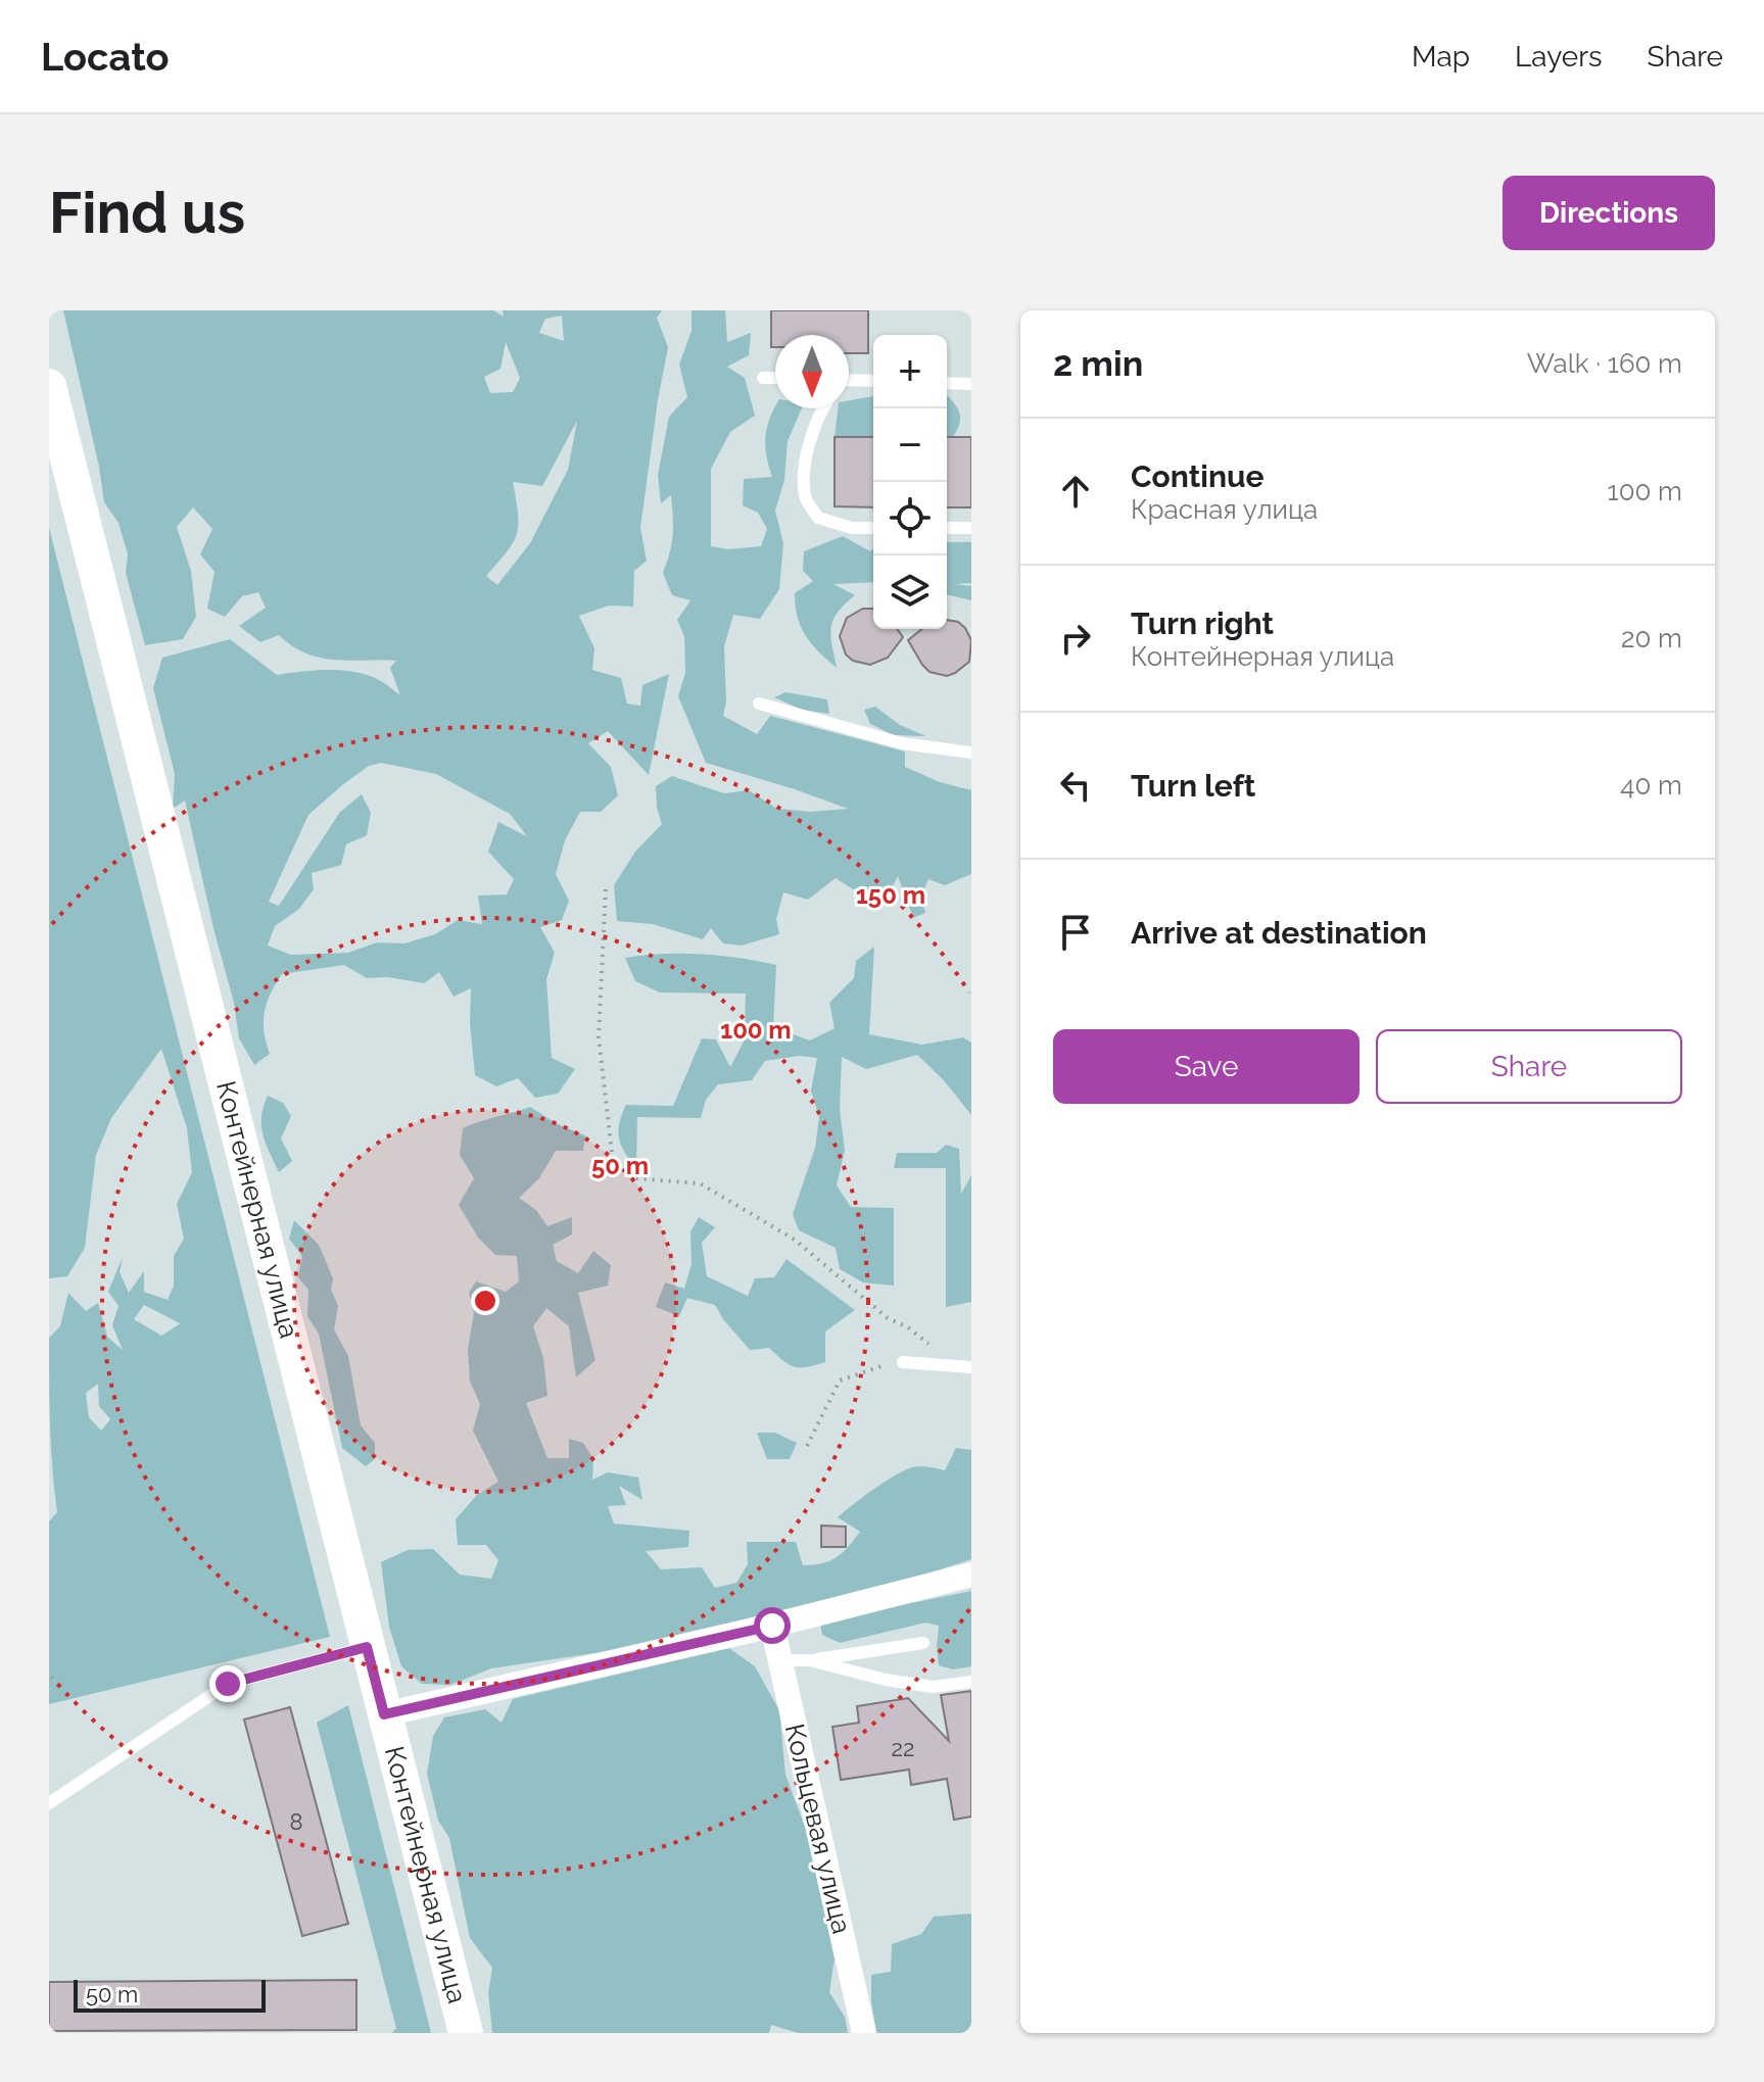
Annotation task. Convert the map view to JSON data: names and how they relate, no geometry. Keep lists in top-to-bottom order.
{
  "streets": {
    "street": ["Контейнерная улица", "Кольцевая улица"]
  },
  "house_numbers": ["22", "8"],
  "scale_bar": "50 m",
  "north": "bottom",
  "page": {
    "header": "Locato",
    "nav": ["Map", "Layers", "Share"],
    "buttons": [
      "Directions",
      ["Save", "Share"]
    ],
    "title": "Find us",
    "heading": ["2 min", "Walk · 160 m"],
    "map_buttons": ["+", "−"],
    "list": [
      ["Continue", "Красная улица", "100 m"],
      ["Turn right", "Контейнерная улица", "20 m"],
      ["Turn left", "40 m"],
      "Arrive at destination"
    ],
    "scale": "50 m"
  },
  "rings": ["150 m", "100 m", "50 m"]
}
